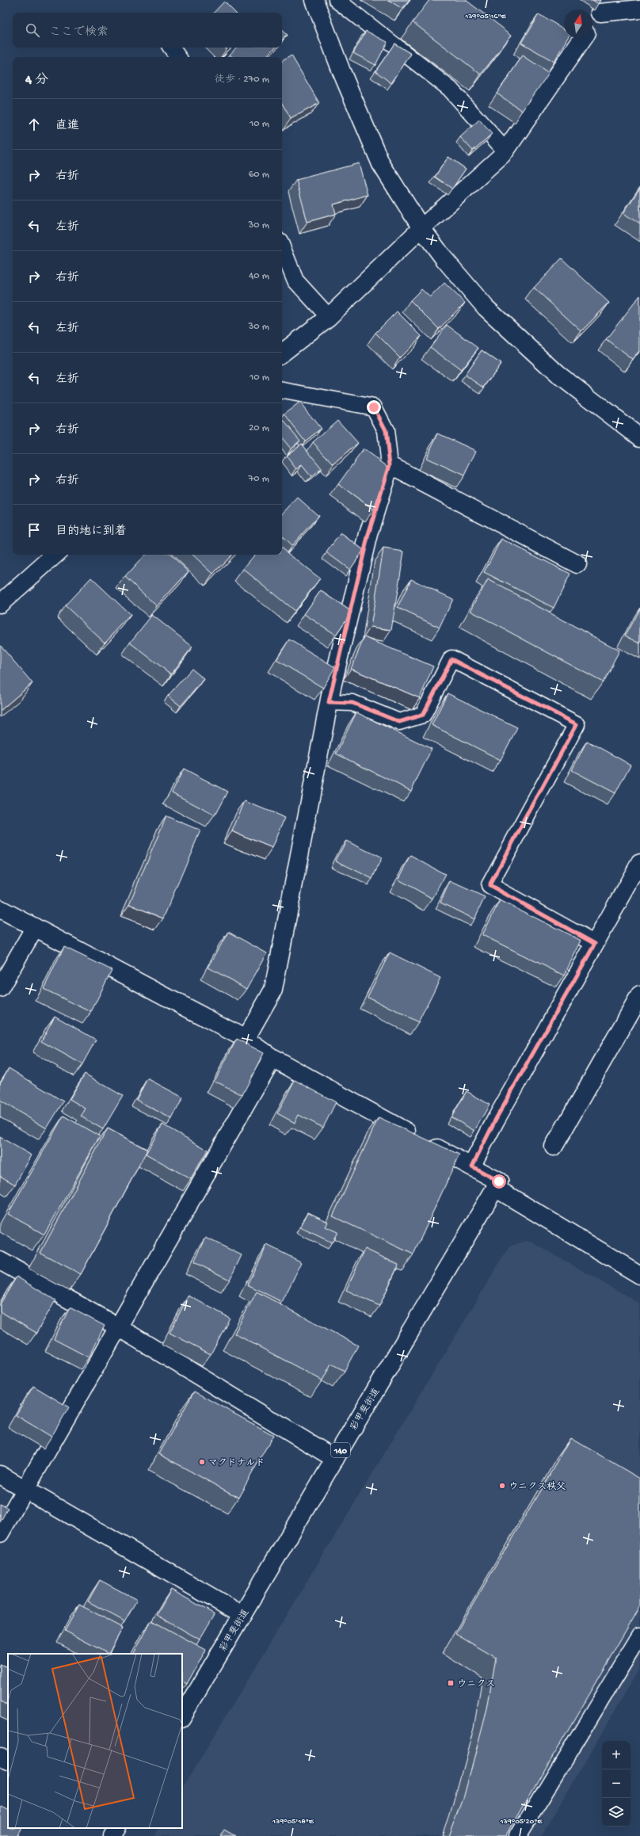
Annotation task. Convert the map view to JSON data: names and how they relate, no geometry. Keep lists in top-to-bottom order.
{
  "streets": {
    "main road": ["彩甲斐街道", "140"]
  },
  "places": {
    "other": ["マクドナルド", "ウニクス秩父"],
    "transit": ["ウニクス"]
  },
  "north": "top",
  "page": {
    "search": "ここで検索",
    "heading": ["4 分", "徒歩 · 270 m"],
    "list": [
      ["直進", "10 m"],
      ["右折", "60 m"],
      ["左折", "30 m"],
      ["右折", "40 m"],
      ["左折", "30 m"],
      ["左折", "10 m"],
      ["右折", "20 m"],
      ["右折", "70 m"],
      "目的地に到着"
    ],
    "map_buttons": ["+", "−"]
  },
  "coordinates": ["139°05'16\"E", "139°05'18\"E", "139°05'20\"E"]
}
